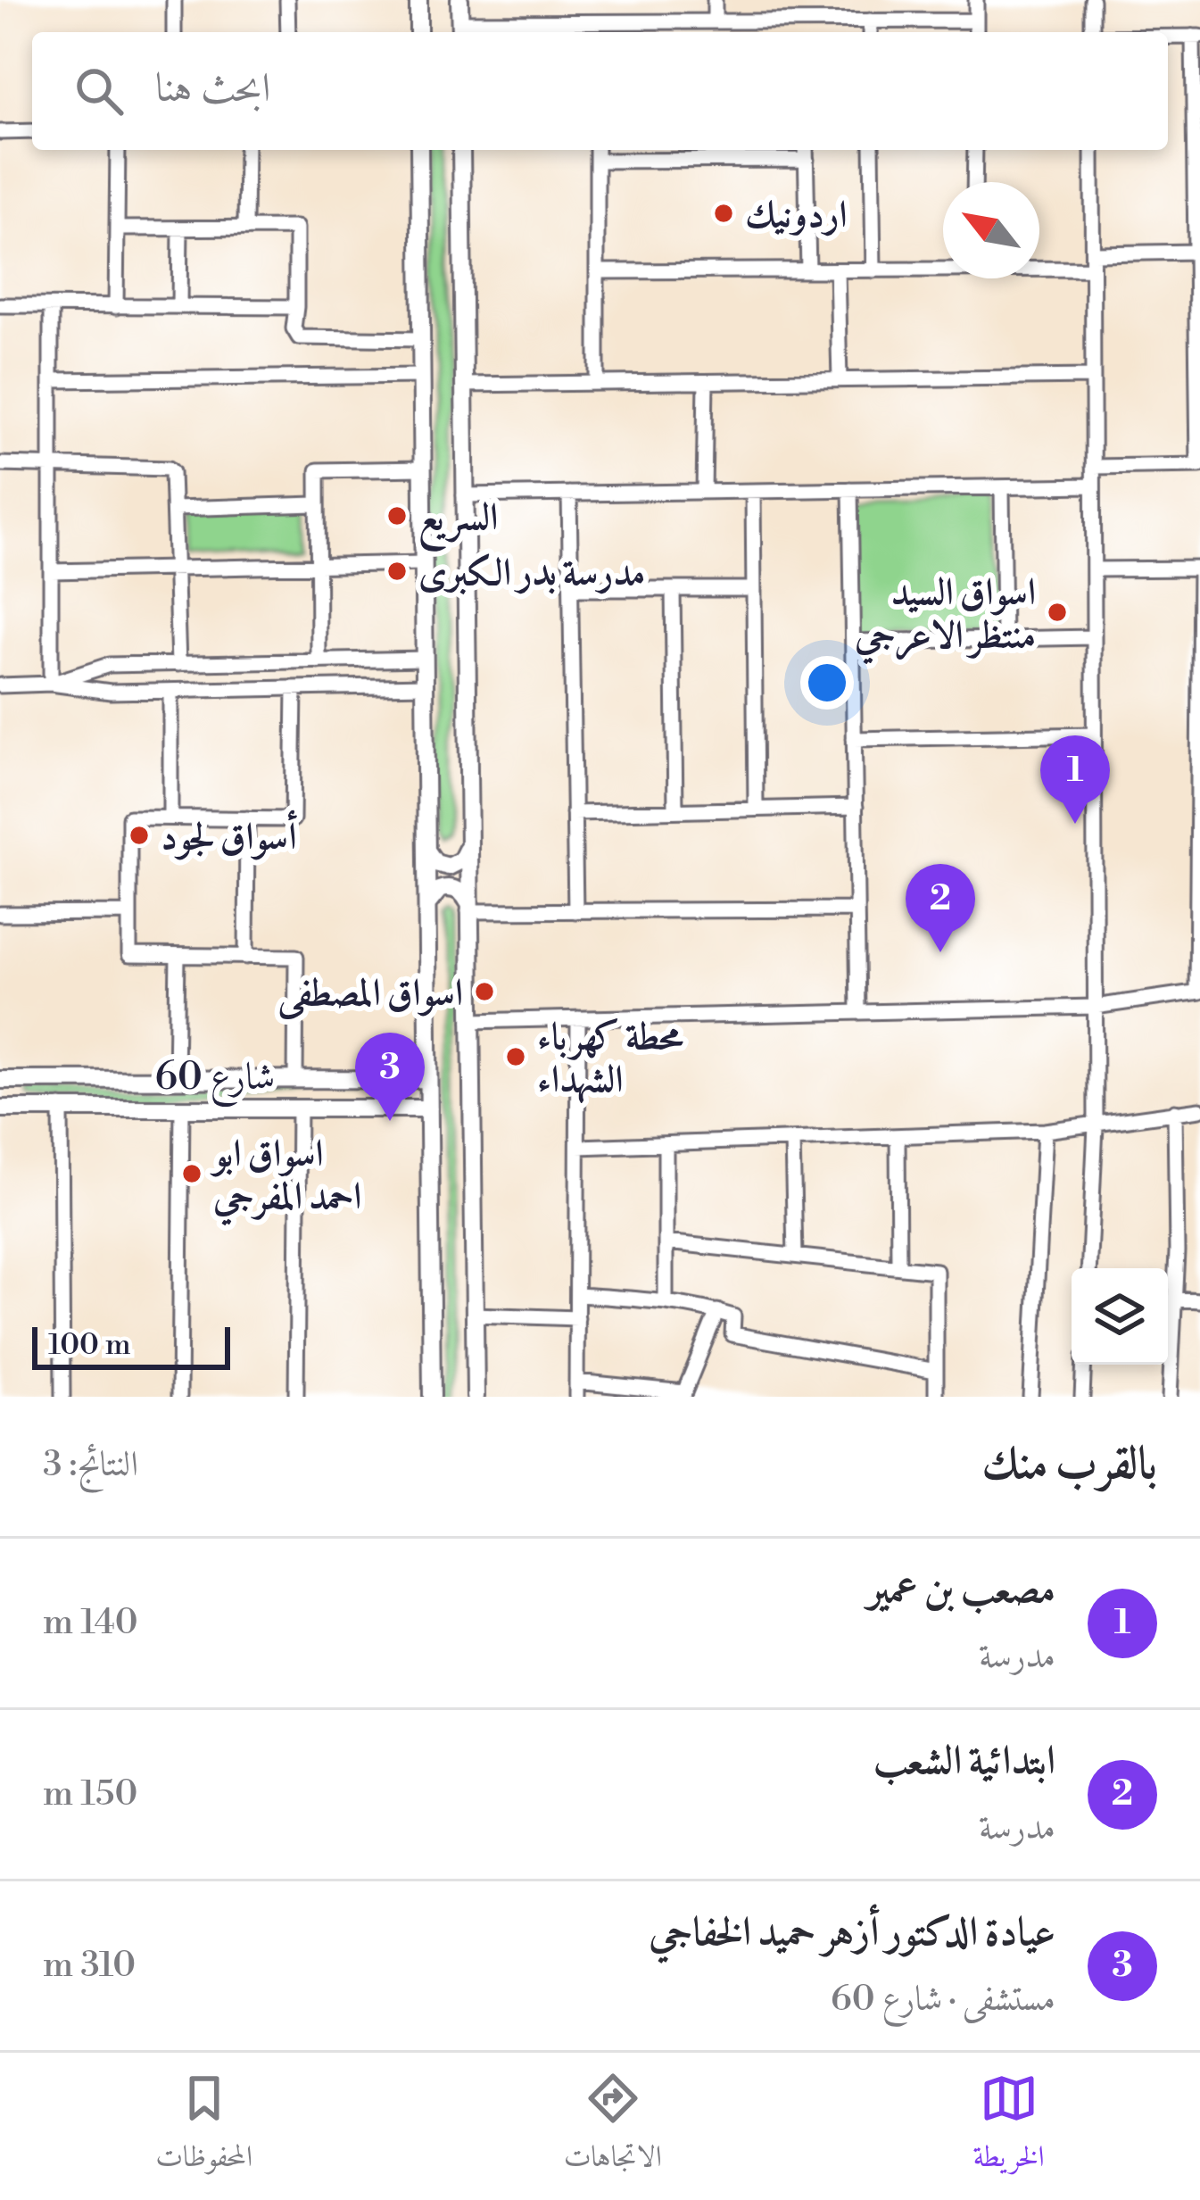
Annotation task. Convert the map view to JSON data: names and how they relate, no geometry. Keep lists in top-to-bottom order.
{
  "streets": {
    "main road": ["شارع 60"]
  },
  "places": [
    "اردونيك",
    "السريع",
    "مدرسة بدر الكبرى",
    "اسواق السيد منتظر الاعرجي",
    "أسواق لجود",
    "اسواق المصطفى",
    "محطة كهرباء الشهداء",
    "اسواق ابو احمد المفرجي"
  ],
  "scale_bar": "100 m",
  "north": "top left",
  "page": {
    "search": "ابحث هنا",
    "pins": ["1", "2", "3"],
    "scale": "100 m",
    "heading": ["بالقرب منك", "النتائج: 3"],
    "list": [
      {
        "mark": "1",
        "name": "مصعب بن عمير",
        "note": "مدرسة",
        "value": "140 m"
      },
      {
        "mark": "2",
        "name": "ابتدائية الشعب",
        "note": "مدرسة",
        "value": "150 m"
      },
      {
        "mark": "3",
        "name": "عيادة الدكتور أزهر حميد الخفاجي",
        "note": "مستشفى · شارع 60",
        "value": "310 m"
      }
    ],
    "nav": ["الخريطة", "الاتجاهات", "المحفوظات"]
  }
}
